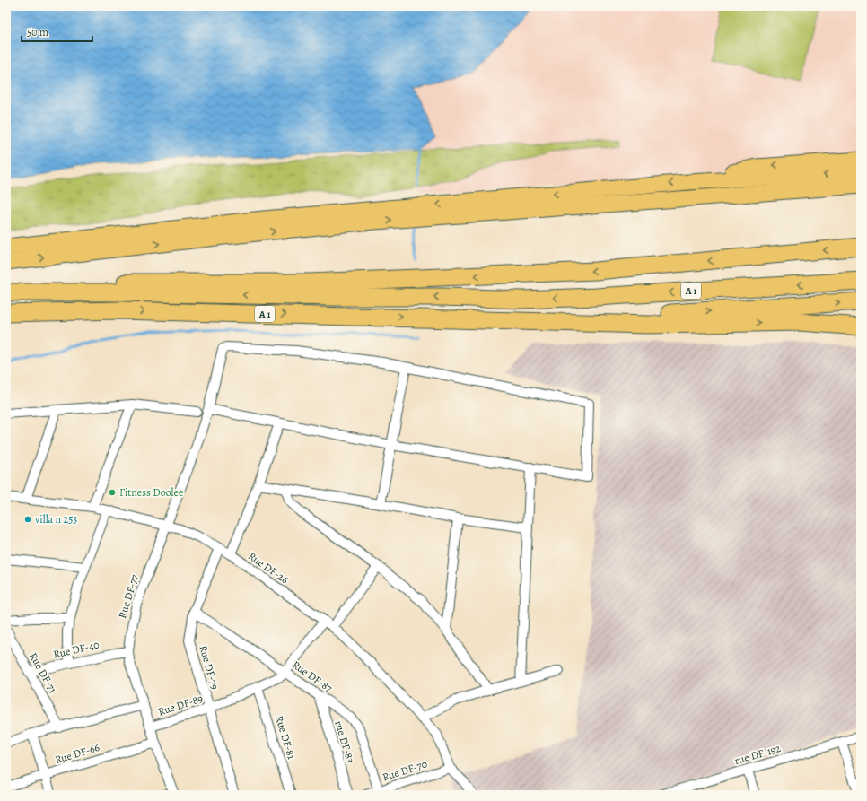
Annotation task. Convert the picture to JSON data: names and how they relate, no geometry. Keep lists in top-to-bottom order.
{
  "streets": {
    "highway": ["A 1"],
    "street": [
      "Rue DF-26",
      "Rue DF-77",
      "Rue DF-40",
      "Rue DF-79",
      "Rue DF-71",
      "Rue DF-87",
      "Rue DF-89",
      "Rue DF-81",
      "rue DF-83",
      "Rue DF-66",
      "rue DF-192",
      "Rue DF-70"
    ]
  },
  "crossings": [
    ["Rue DF-26", "Rue DF-77"],
    ["Rue DF-26", "Rue DF-79"],
    ["Rue DF-26", "Rue DF-89"],
    ["Rue DF-26", "Rue DF-70"],
    ["Rue DF-77", "Rue DF-40"],
    ["Rue DF-77", "Rue DF-89"],
    ["Rue DF-77", "Rue DF-66"],
    ["Rue DF-40", "Rue DF-71"],
    ["Rue DF-79", "Rue DF-87"],
    ["Rue DF-79", "Rue DF-89"],
    ["Rue DF-87", "Rue DF-89"],
    ["Rue DF-87", "rue DF-83"],
    ["Rue DF-87", "Rue DF-70"],
    ["Rue DF-89", "Rue DF-81"]
  ],
  "places": ["Fitness Doolee", "villa n 253"],
  "scale_bar": "50 m"
}
